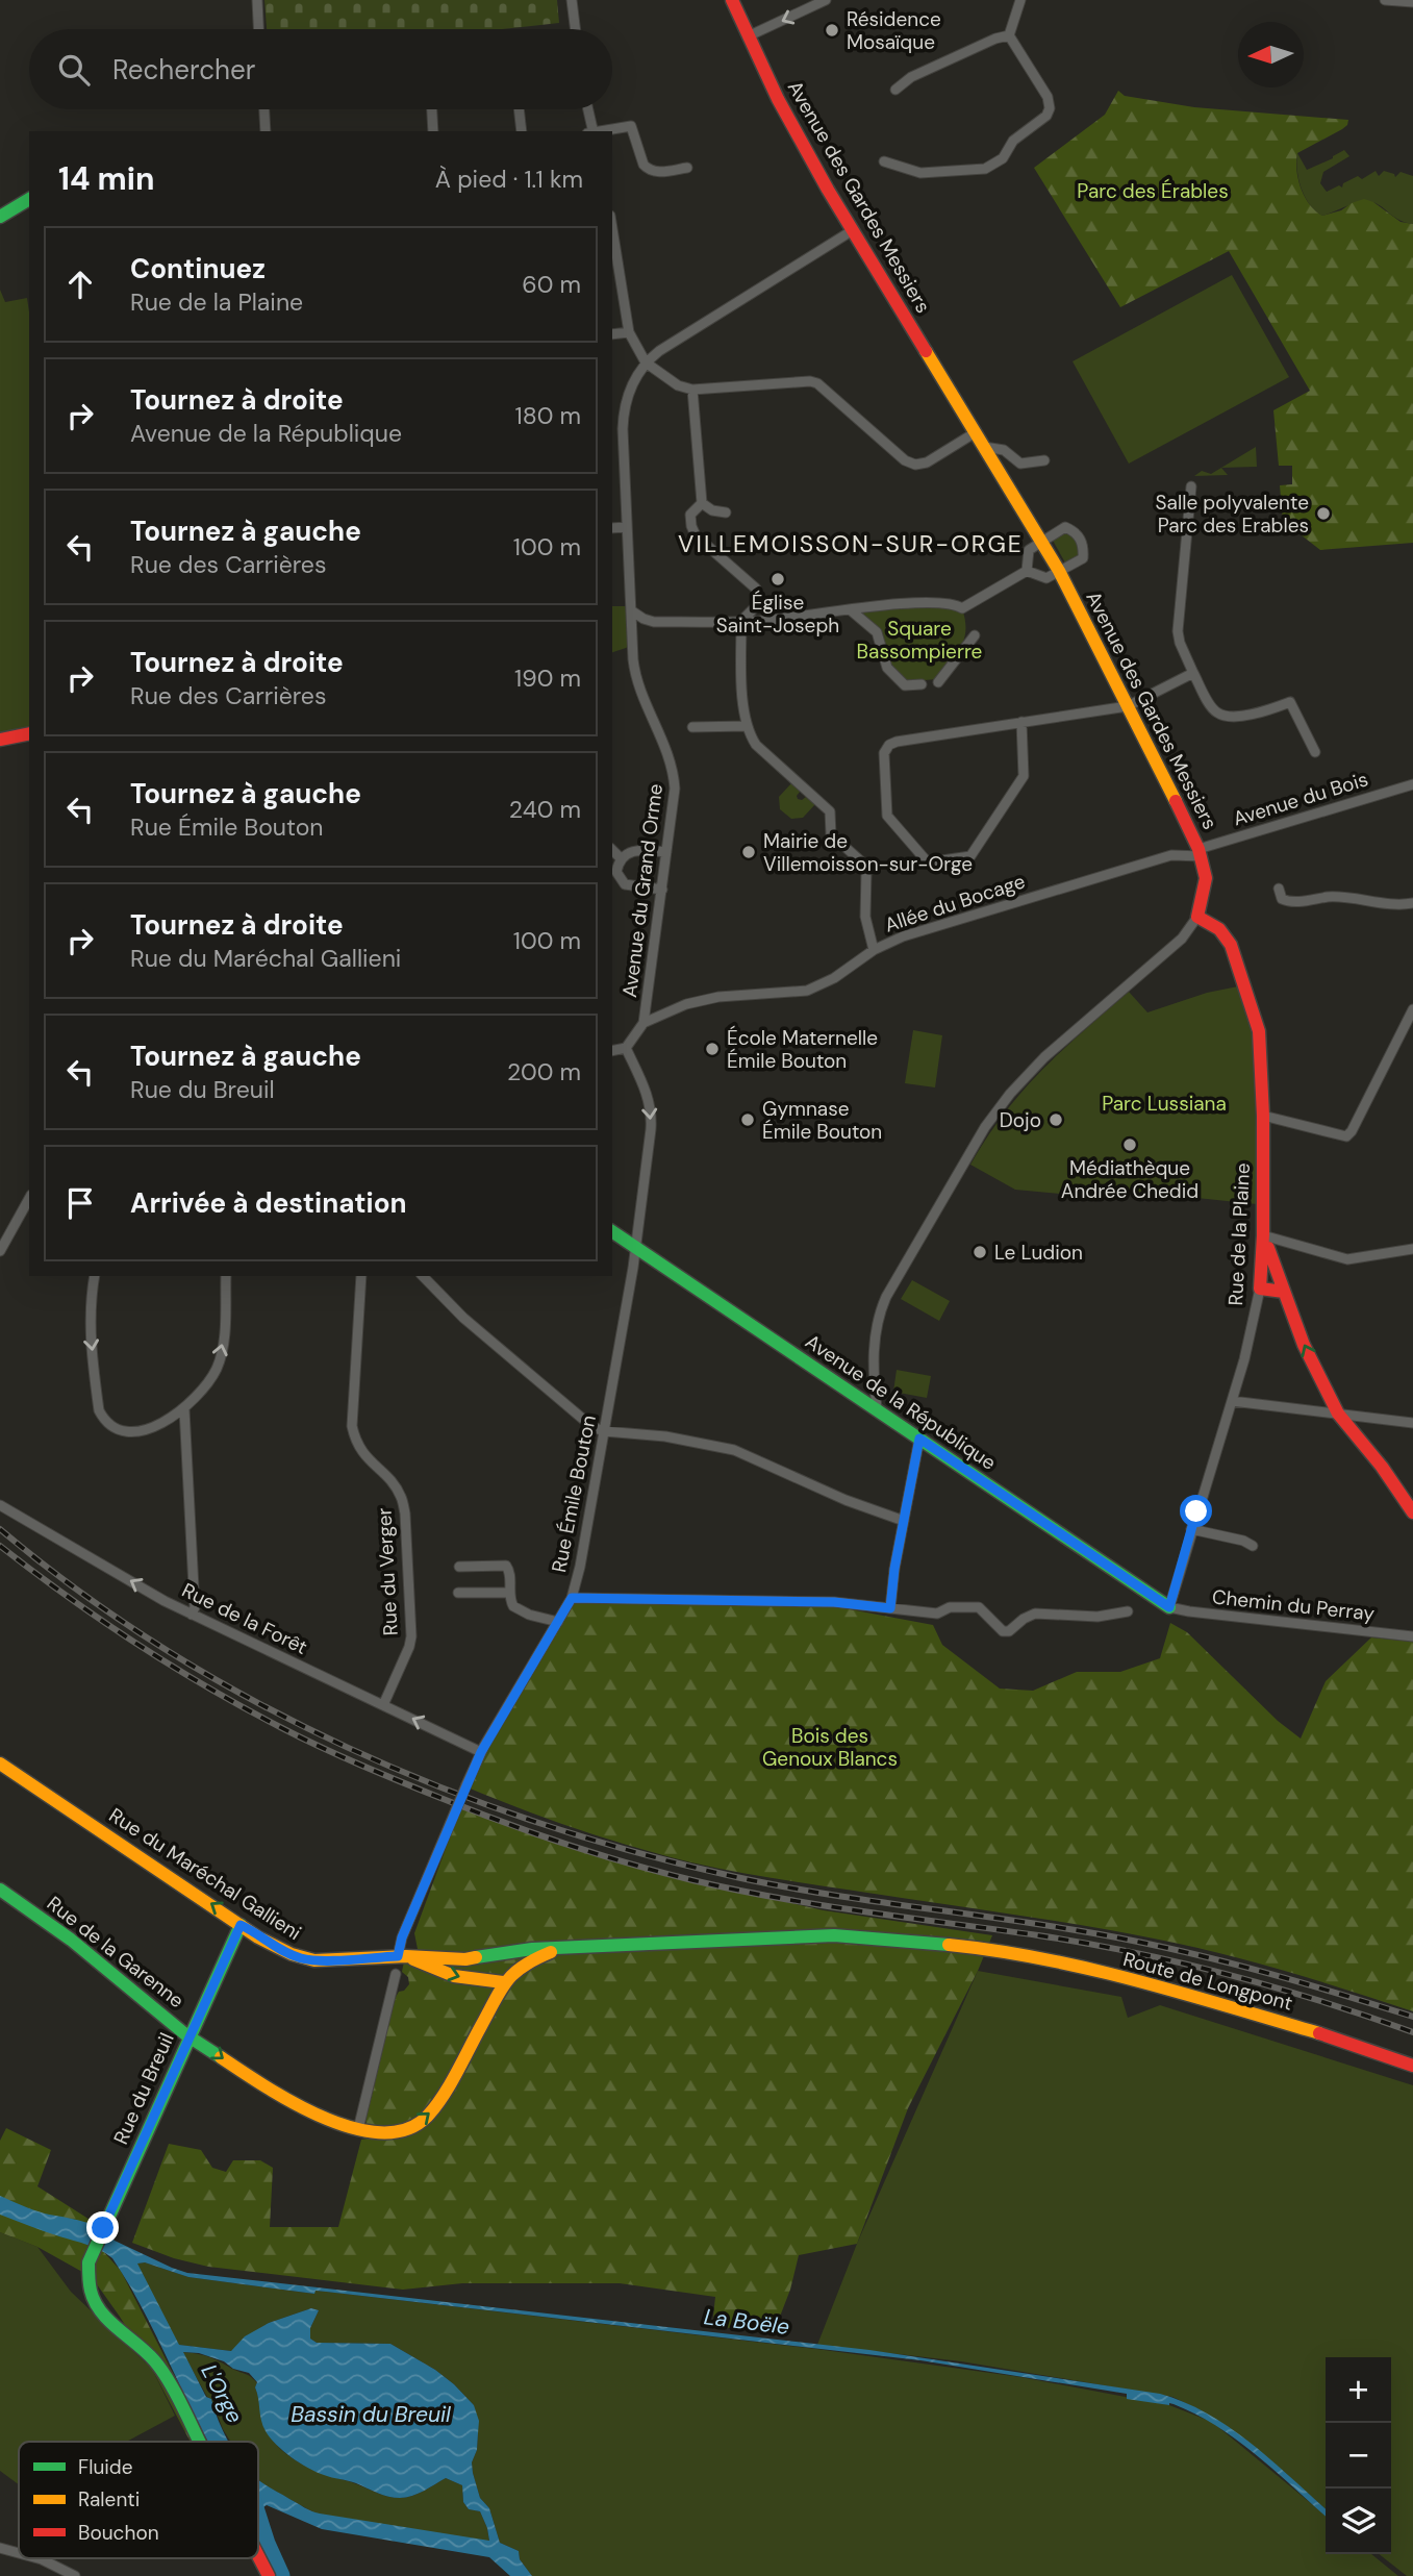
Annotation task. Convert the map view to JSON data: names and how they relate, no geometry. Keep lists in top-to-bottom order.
{
  "streets": {
    "street": [
      "Avenue des Gardes Messiers",
      "Avenue du Bois",
      "Avenue du Grand Orme",
      "Allée du Bocage",
      "Rue de la Plaine",
      "Avenue de la République",
      "Rue Émile Bouton",
      "Rue du Verger",
      "Chemin du Perray",
      "Rue de la Forêt",
      "Rue du Maréchal Gallieni",
      "Rue de la Garenne",
      "Route de Longpont",
      "Rue du Breuil"
    ]
  },
  "crossings": [
    ["Avenue des Gardes Messiers", "Avenue du Bois"],
    ["Avenue des Gardes Messiers", "Avenue du Grand Orme"],
    ["Avenue des Gardes Messiers", "Allée du Bocage"],
    ["Avenue des Gardes Messiers", "Rue de la Plaine"],
    ["Avenue des Gardes Messiers", "Avenue de la République"],
    ["Avenue du Bois", "Allée du Bocage"],
    ["Avenue du Grand Orme", "Allée du Bocage"],
    ["Avenue du Grand Orme", "Rue Émile Bouton"],
    ["Rue de la Plaine", "Avenue de la République"],
    ["Rue de la Plaine", "Chemin du Perray"],
    ["Avenue de la République", "Rue Émile Bouton"],
    ["Avenue de la République", "Chemin du Perray"],
    ["Rue Émile Bouton", "Rue de la Forêt"],
    ["Rue Émile Bouton", "Rue du Maréchal Gallieni"],
    ["Rue du Verger", "Rue de la Forêt"],
    ["Rue du Maréchal Gallieni", "Rue de la Garenne"],
    ["Rue du Maréchal Gallieni", "Route de Longpont"],
    ["Rue du Maréchal Gallieni", "Rue du Breuil"],
    ["Rue de la Garenne", "Route de Longpont"],
    ["Rue de la Garenne", "Rue du Breuil"]
  ],
  "one_way": ["Rue de la Forêt"],
  "districts": ["VILLEMOISSON-SUR-ORGE"],
  "water": ["La Boële", "L'Orge", "Bassin du Breuil"],
  "parks": [
    "Parc des Érables",
    "Square Bassompierre",
    "Parc Lussiana",
    "Bois des Genoux Blancs"
  ],
  "places": [
    "Résidence Mosaïque",
    "Salle polyvalente Parc des Erables",
    "Église Saint-Joseph",
    "Mairie de Villemoisson-sur-Orge",
    "École Maternelle Émile Bouton",
    "Gymnase Émile Bouton",
    "Dojo",
    "Médiathèque Andrée Chedid",
    "Le Ludion"
  ],
  "legend": ["Fluide", "Ralenti", "Bouchon"],
  "north": "left",
  "page": {
    "search": "Rechercher",
    "heading": ["14 min", "À pied · 1.1 km"],
    "list": [
      ["Continuez", "Rue de la Plaine", "60 m"],
      ["Tournez à droite", "Avenue de la République", "180 m"],
      ["Tournez à gauche", "Rue des Carrières", "100 m"],
      ["Tournez à droite", "Rue des Carrières", "190 m"],
      ["Tournez à gauche", "Rue Émile Bouton", "240 m"],
      ["Tournez à droite", "Rue du Maréchal Gallieni", "100 m"],
      ["Tournez à gauche", "Rue du Breuil", "200 m"],
      "Arrivée à destination"
    ],
    "map_buttons": ["+", "−"]
  }
}
